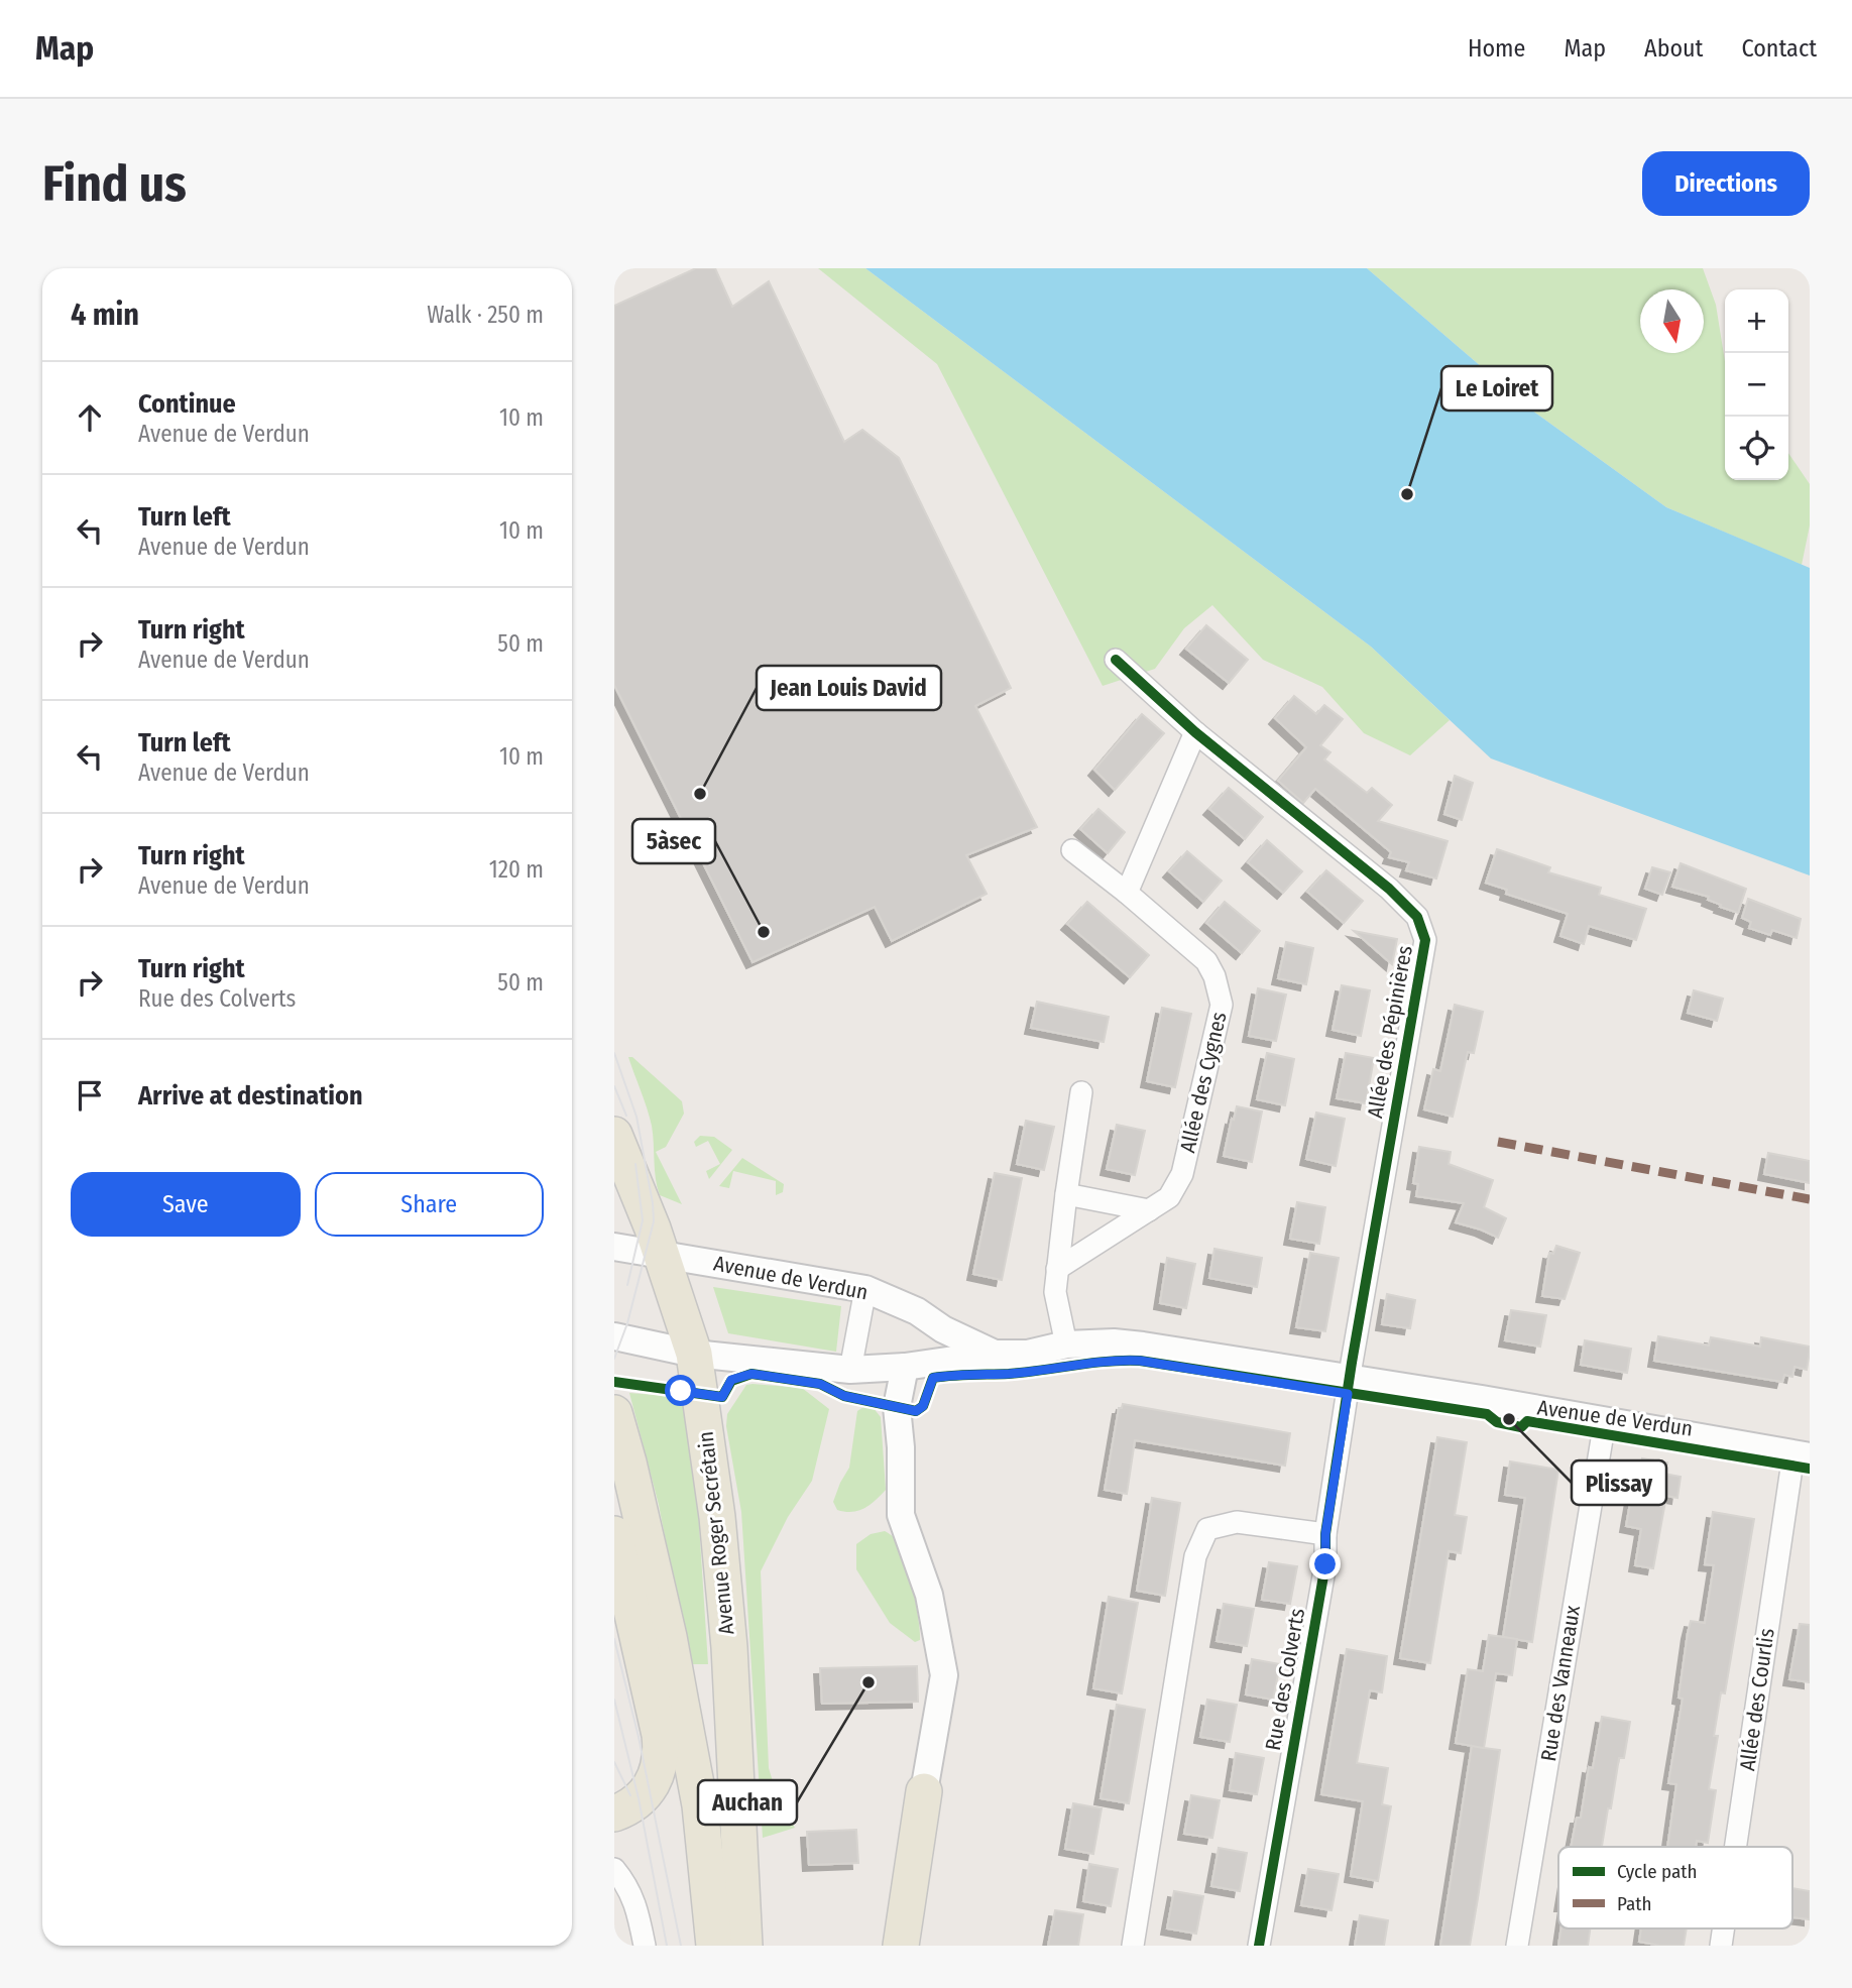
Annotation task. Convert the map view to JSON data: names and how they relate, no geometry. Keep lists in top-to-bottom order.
{
  "streets": {
    "main road": ["Avenue Roger Secrétain"],
    "street": [
      "Allée des Pépinières",
      "Allée des Cygnes",
      "Avenue de Verdun",
      "Rue des Colverts",
      "Rue des Vanneaux",
      "Allée des Courlis"
    ]
  },
  "crossings": [
    ["Allée des Pépinières", "Avenue de Verdun"],
    ["Allée des Pépinières", "Rue des Colverts"],
    ["Avenue de Verdun", "Avenue Roger Secrétain"],
    ["Avenue de Verdun", "Rue des Colverts"],
    ["Avenue de Verdun", "Rue des Vanneaux"],
    ["Avenue de Verdun", "Allée des Courlis"]
  ],
  "places": [
    "Le Loiret",
    "Jean Louis David",
    "5àsec",
    "Plissay",
    "Auchan"
  ],
  "legend": ["Cycle path", "Path"],
  "north": "bottom",
  "page": {
    "header": "Map",
    "nav": [
      "Home",
      "Map",
      "About",
      "Contact"
    ],
    "buttons": [
      "Directions",
      ["Save", "Share"]
    ],
    "title": "Find us",
    "heading": ["4 min", "Walk · 250 m"],
    "map_buttons": ["+", "−"],
    "list": [
      ["Continue", "Avenue de Verdun", "10 m"],
      ["Turn left", "Avenue de Verdun", "10 m"],
      ["Turn right", "Avenue de Verdun", "50 m"],
      ["Turn left", "Avenue de Verdun", "10 m"],
      ["Turn right", "Avenue de Verdun", "120 m"],
      ["Turn right", "Rue des Colverts", "50 m"],
      "Arrive at destination"
    ]
  }
}
